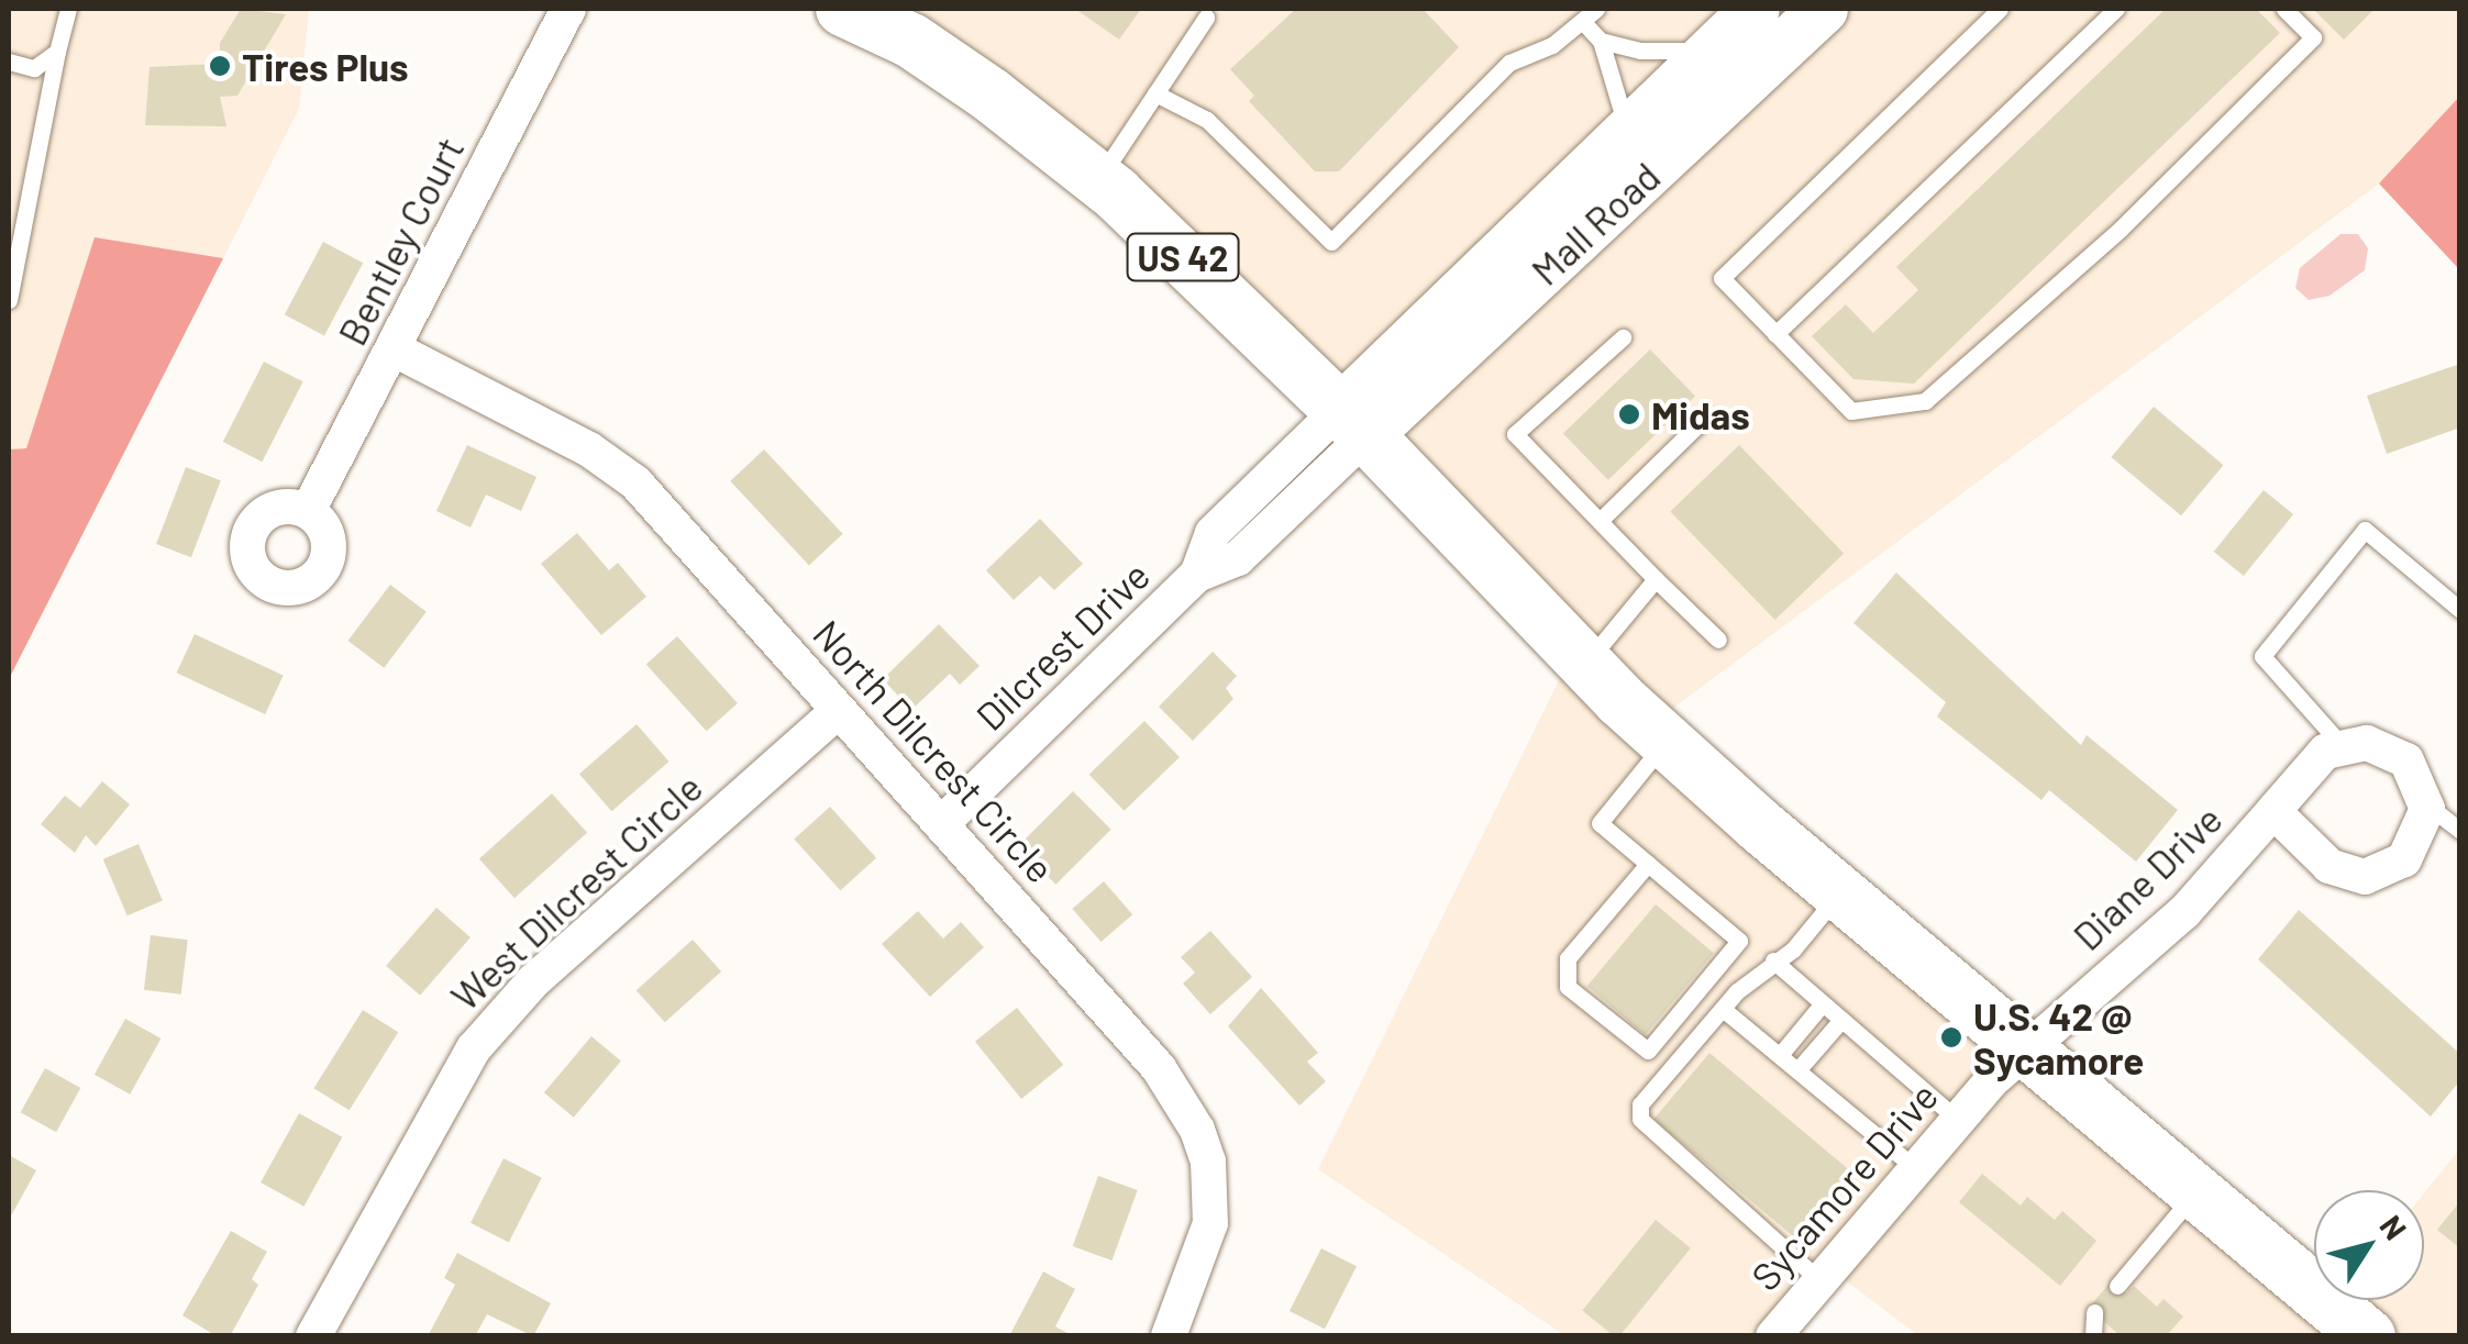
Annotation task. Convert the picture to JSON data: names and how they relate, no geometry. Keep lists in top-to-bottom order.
{
  "streets": {
    "main road": ["Mall Road", "US 42"],
    "street": [
      "Bentley Court",
      "Dilcrest Drive",
      "North Dilcrest Circle",
      "Diane Drive",
      "West Dilcrest Circle",
      "Sycamore Drive"
    ]
  },
  "crossings": [
    ["Mall Road", "US 42"],
    ["Mall Road", "Dilcrest Drive"],
    ["Bentley Court", "North Dilcrest Circle"],
    ["US 42", "Dilcrest Drive"],
    ["US 42", "Diane Drive"],
    ["US 42", "Sycamore Drive"],
    ["Dilcrest Drive", "North Dilcrest Circle"],
    ["North Dilcrest Circle", "West Dilcrest Circle"],
    ["Diane Drive", "Sycamore Drive"]
  ],
  "places": ["Tires Plus", "Midas", "U.S. 42 @ Sycamore"],
  "north": "top right"
}
